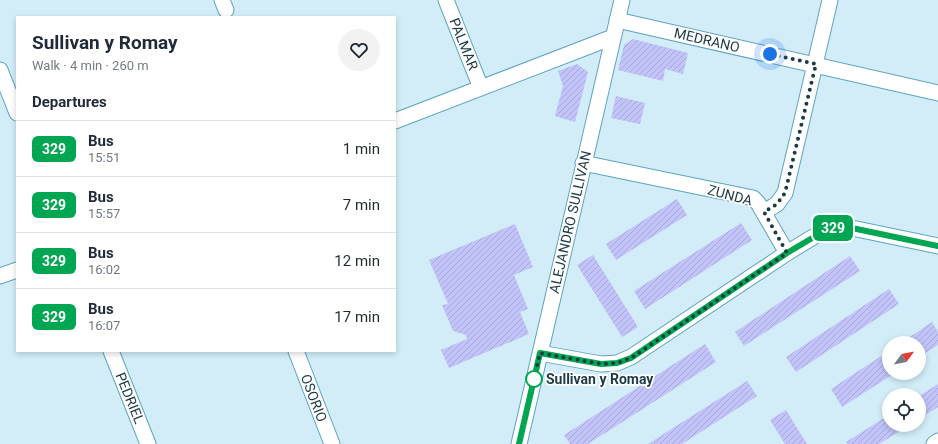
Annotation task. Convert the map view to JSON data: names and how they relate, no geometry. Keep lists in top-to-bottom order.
{
  "streets": {
    "street": [
      "MEDRANO",
      "PALMAR",
      "ZUNDA",
      "ALEJANDRO SULLIVAN",
      "PEDRIEL",
      "OSORIO"
    ]
  },
  "crossings": [
    ["MEDRANO", "ALEJANDRO SULLIVAN"],
    ["ZUNDA", "ALEJANDRO SULLIVAN"]
  ],
  "places": ["Sullivan y Romay"],
  "lines": ["bus line 329"],
  "north": "top right",
  "page": {
    "on_map": "329",
    "heading": [
      ["Sullivan y Romay", "Walk · 4 min · 260 m"],
      "Departures"
    ],
    "list": [
      {
        "mark": "329",
        "name": "Bus",
        "note": "15:51",
        "value": "1 min"
      },
      {
        "mark": "329",
        "name": "Bus",
        "note": "15:57",
        "value": "7 min"
      },
      {
        "mark": "329",
        "name": "Bus",
        "note": "16:02",
        "value": "12 min"
      },
      {
        "mark": "329",
        "name": "Bus",
        "note": "16:07",
        "value": "17 min"
      }
    ]
  }
}
